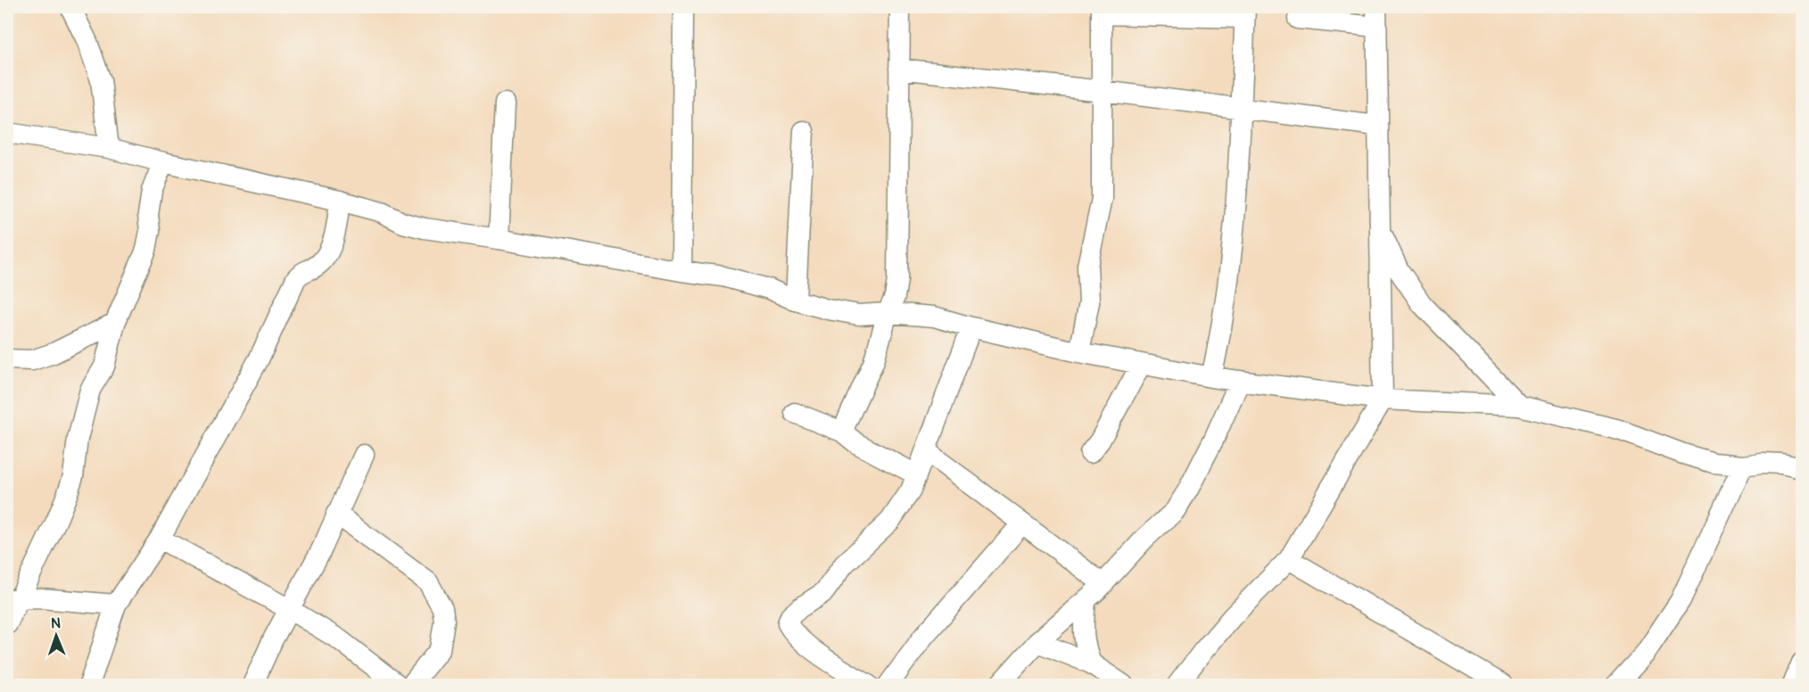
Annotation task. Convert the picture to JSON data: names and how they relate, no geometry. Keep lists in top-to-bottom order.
{
  "north": "top"
}
